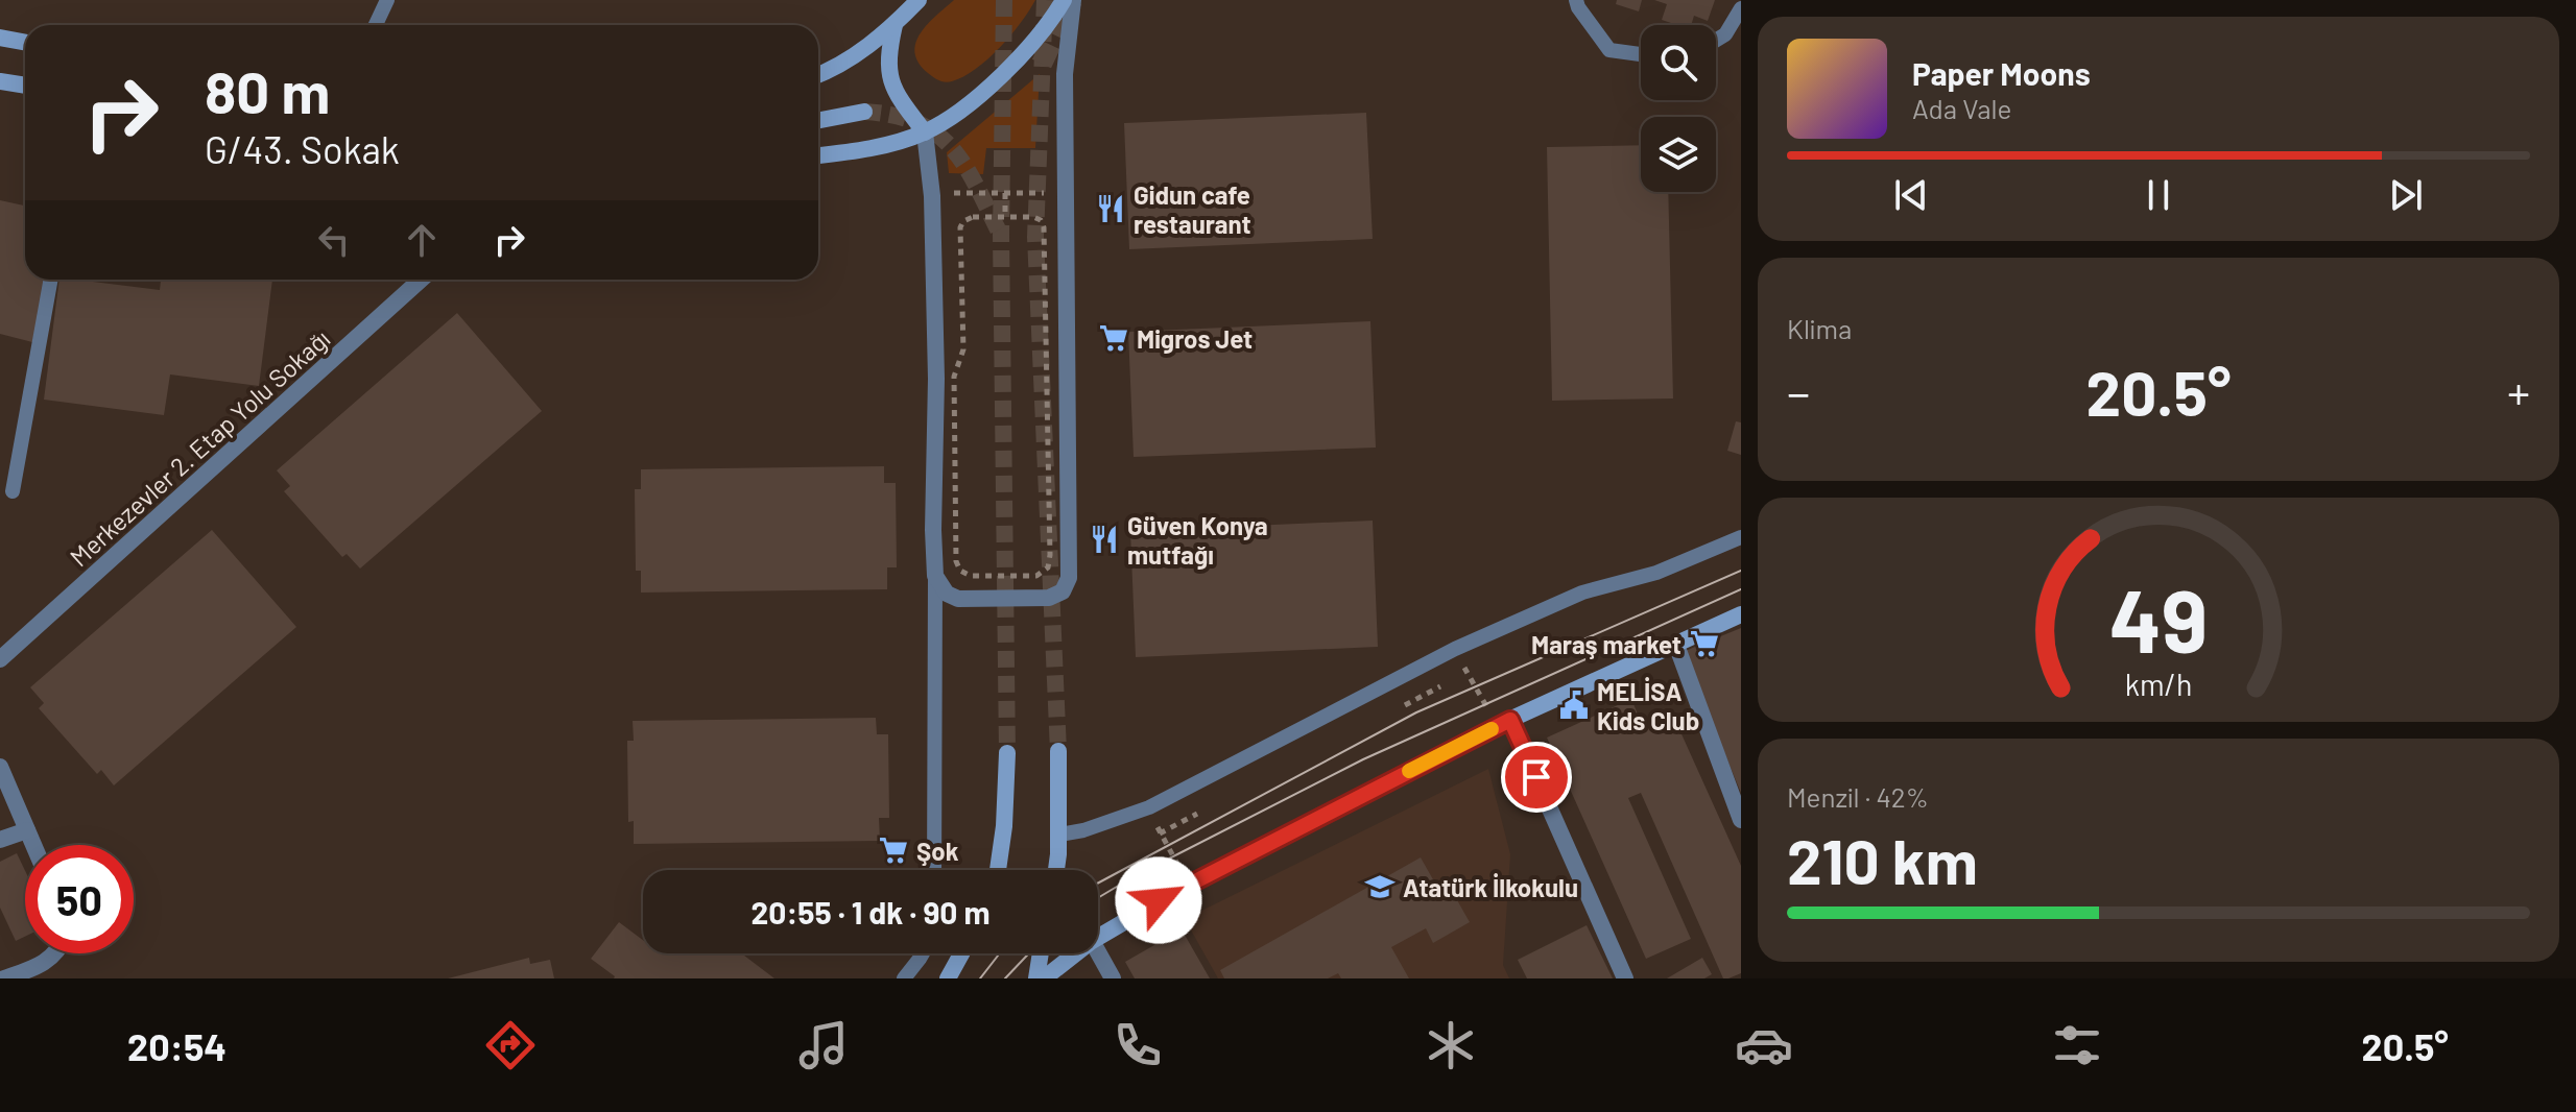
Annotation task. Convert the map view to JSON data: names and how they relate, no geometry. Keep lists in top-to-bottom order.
{
  "streets": {
    "street": ["Merkezevler 2. Etap Yolu Sokağı"]
  },
  "places": {
    "restaurant": ["Gidun cafe restaurant", "Güven Konya mutfağı"],
    "supermarket": ["Migros Jet", "Maraş market", "Şok"],
    "public building": ["MELİSA Kids Club"],
    "school or university": ["Atatürk İlkokulu"]
  },
  "page": {
    "turn": ["80 m", "G/43. Sokak"],
    "song": ["Paper Moons", "Ada Vale"],
    "tile": [
      "Klima",
      ["Menzil · 42%", "210 km"]
    ],
    "heat": ["−", "20.5°", "+"],
    "limit": "50",
    "trip": "20:55 · 1 dk · 90 m",
    "tabs": ["20:54", "20.5°"],
    "gauge": ["49", "km/h"]
  }
}
